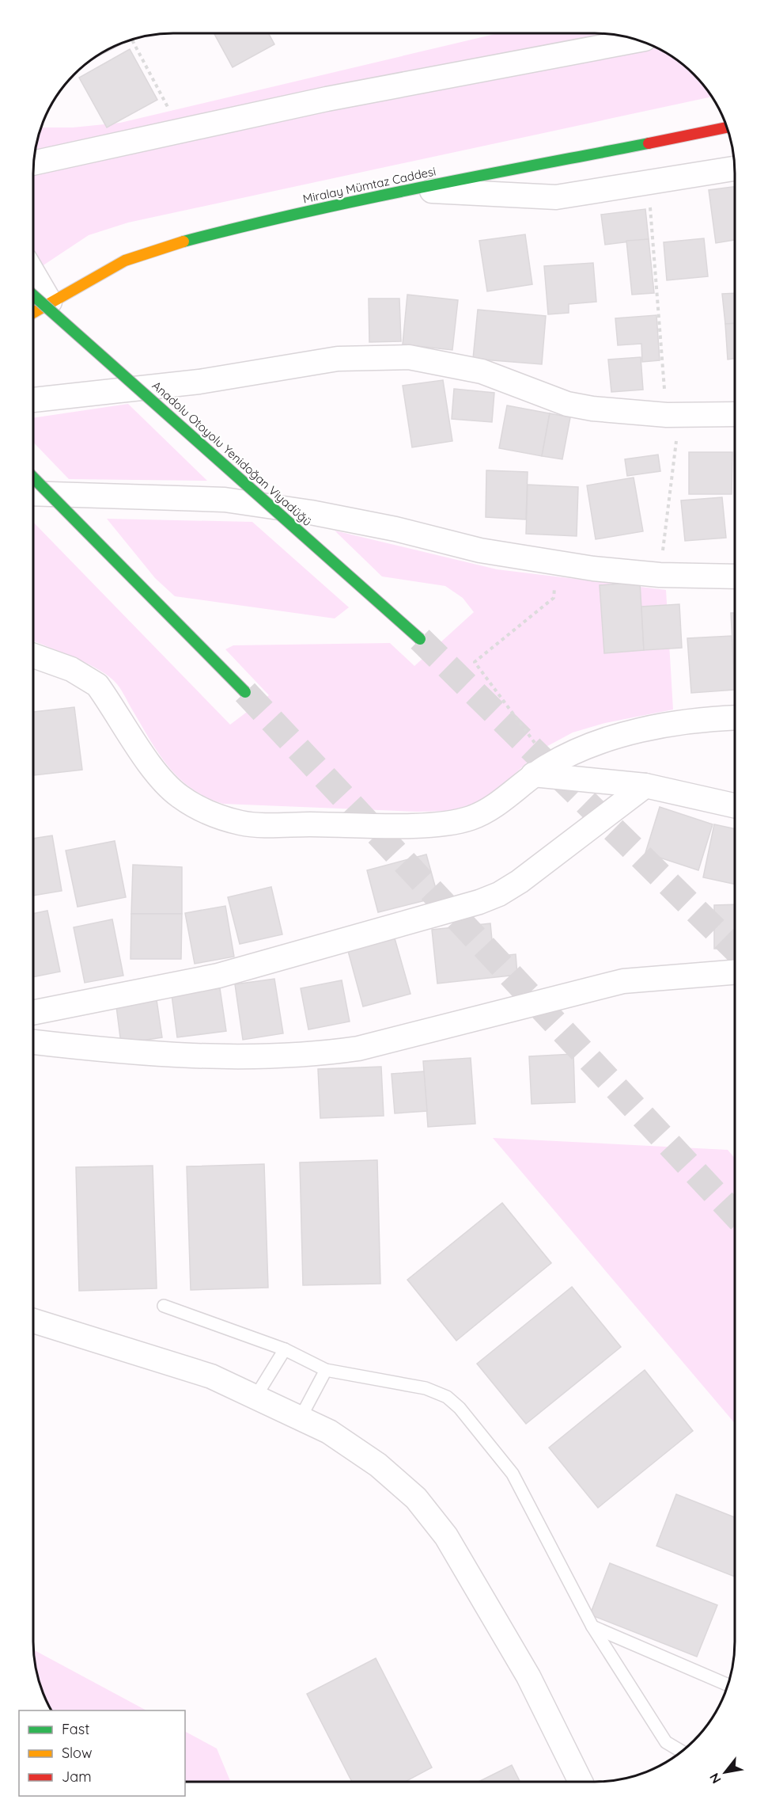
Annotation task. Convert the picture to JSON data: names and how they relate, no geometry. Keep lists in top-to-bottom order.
{
  "streets": {
    "main road": ["Miralay Mümtaz Caddesi", "Anadolu Otoyolu Yenidoğan Viyadüğü"]
  },
  "legend": ["Fast", "Slow", "Jam"],
  "north": "bottom left"
}
